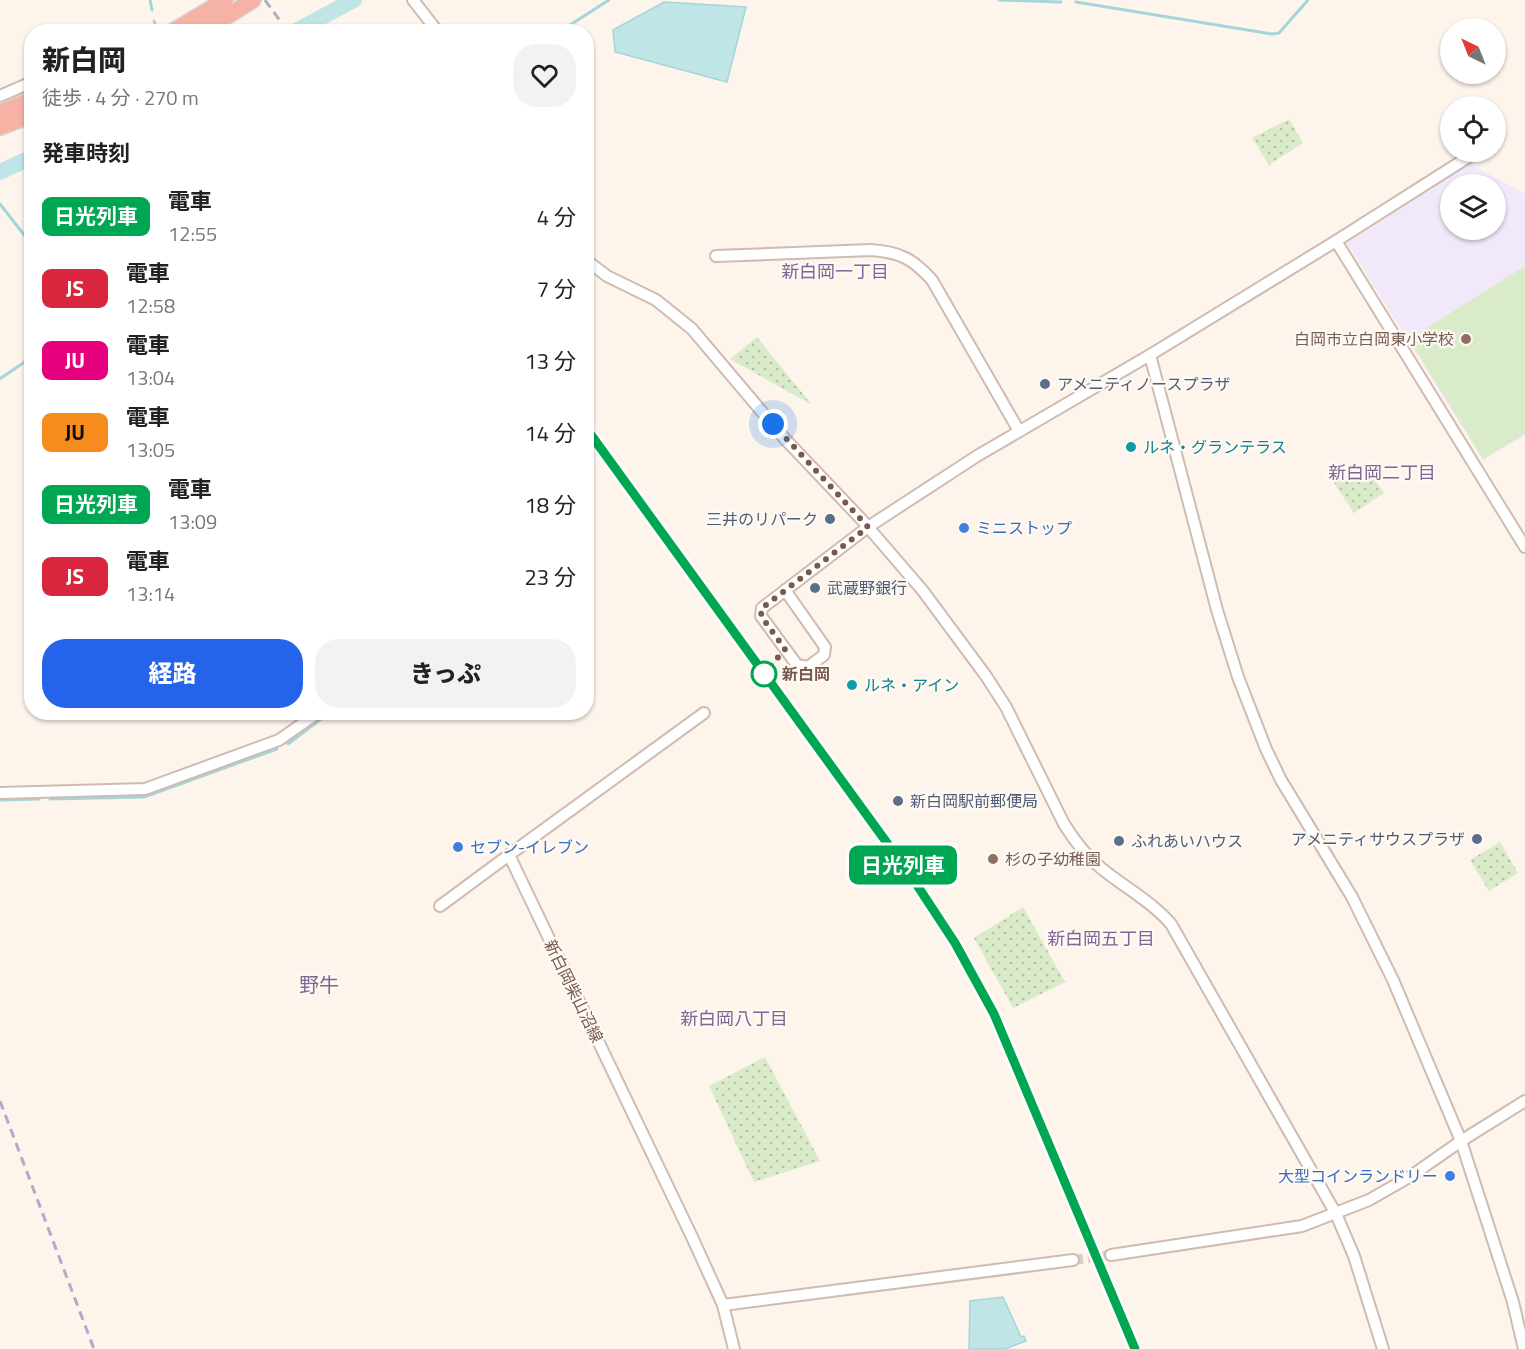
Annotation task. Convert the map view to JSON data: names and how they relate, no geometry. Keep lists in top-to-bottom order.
{
  "streets": {
    "street": ["新白岡柴山沼線"]
  },
  "districts": [
    "新白岡一丁目",
    "新白岡二丁目",
    "新白岡五丁目",
    "野牛",
    "新白岡八丁目"
  ],
  "places": [
    "白岡市立白岡東小学校",
    "アメニティノースプラザ",
    "ルネ・グランテラス",
    "三井のリパーク",
    "ミニストップ",
    "武蔵野銀行",
    "新白岡",
    "ルネ・アイン",
    "新白岡駅前郵便局",
    "アメニティサウスプラザ",
    "ふれあいハウス",
    "セブン-イレブン",
    "杉の子幼稚園",
    "大型コインランドリー"
  ],
  "north": "top left",
  "page": {
    "on_map": "日光列車",
    "heading": [
      ["新白岡", "徒歩 · 4 分 · 270 m"],
      "発車時刻"
    ],
    "list": [
      {
        "mark": "日光列車",
        "name": "電車",
        "note": "12:55",
        "value": "4 分"
      },
      {
        "mark": "JS",
        "name": "電車",
        "note": "12:58",
        "value": "7 分"
      },
      {
        "mark": "JU",
        "name": "電車",
        "note": "13:04",
        "value": "13 分"
      },
      {
        "mark": "JU",
        "name": "電車",
        "note": "13:05",
        "value": "14 分"
      },
      {
        "mark": "日光列車",
        "name": "電車",
        "note": "13:09",
        "value": "18 分"
      },
      {
        "mark": "JS",
        "name": "電車",
        "note": "13:14",
        "value": "23 分"
      }
    ],
    "buttons": ["経路", "きっぷ"]
  }
}
